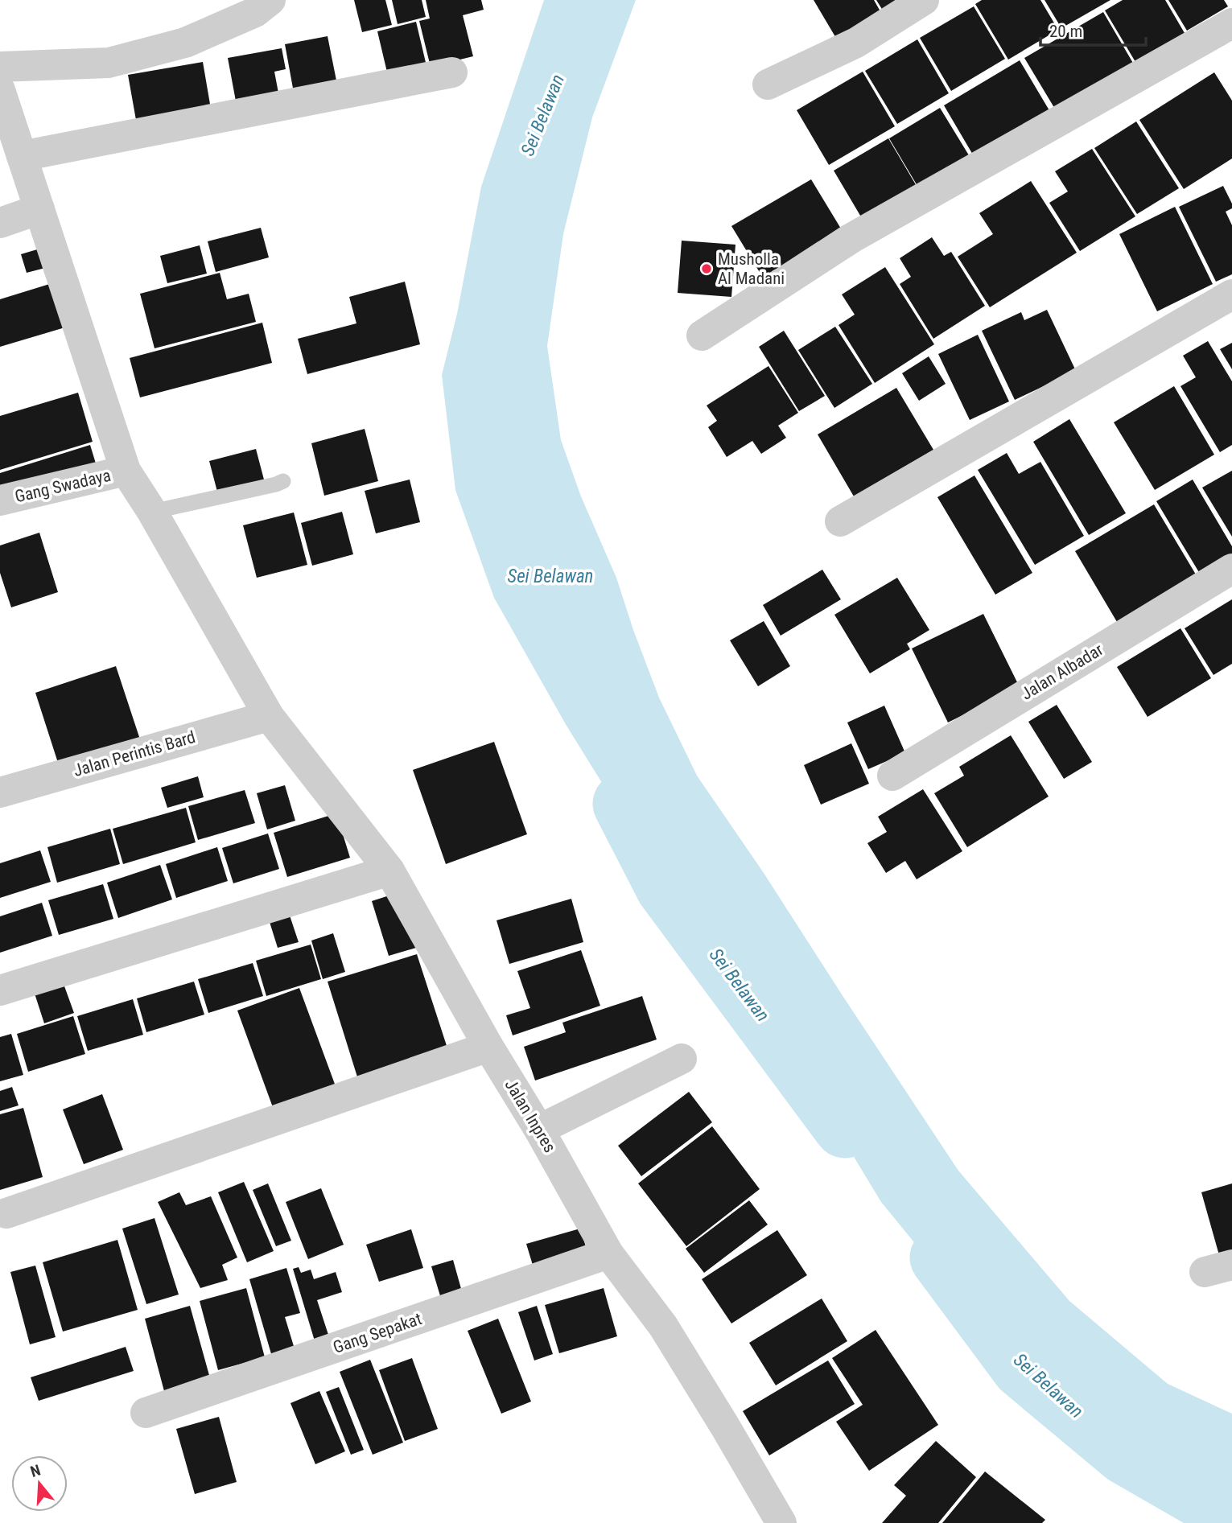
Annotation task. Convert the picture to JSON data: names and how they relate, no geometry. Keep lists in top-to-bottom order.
{
  "streets": {
    "street": [
      "Gang Swadaya",
      "Jalan Albadar",
      "Jalan Perintis Bard",
      "Jalan Inpres",
      "Gang Sepakat"
    ]
  },
  "crossings": [
    ["Gang Swadaya", "Jalan Inpres"],
    ["Jalan Perintis Bard", "Jalan Inpres"],
    ["Jalan Inpres", "Gang Sepakat"]
  ],
  "water": ["Sei Belawan"],
  "places": ["Musholla Al Madani"],
  "scale_bar": "20 m",
  "north": "top"
}
